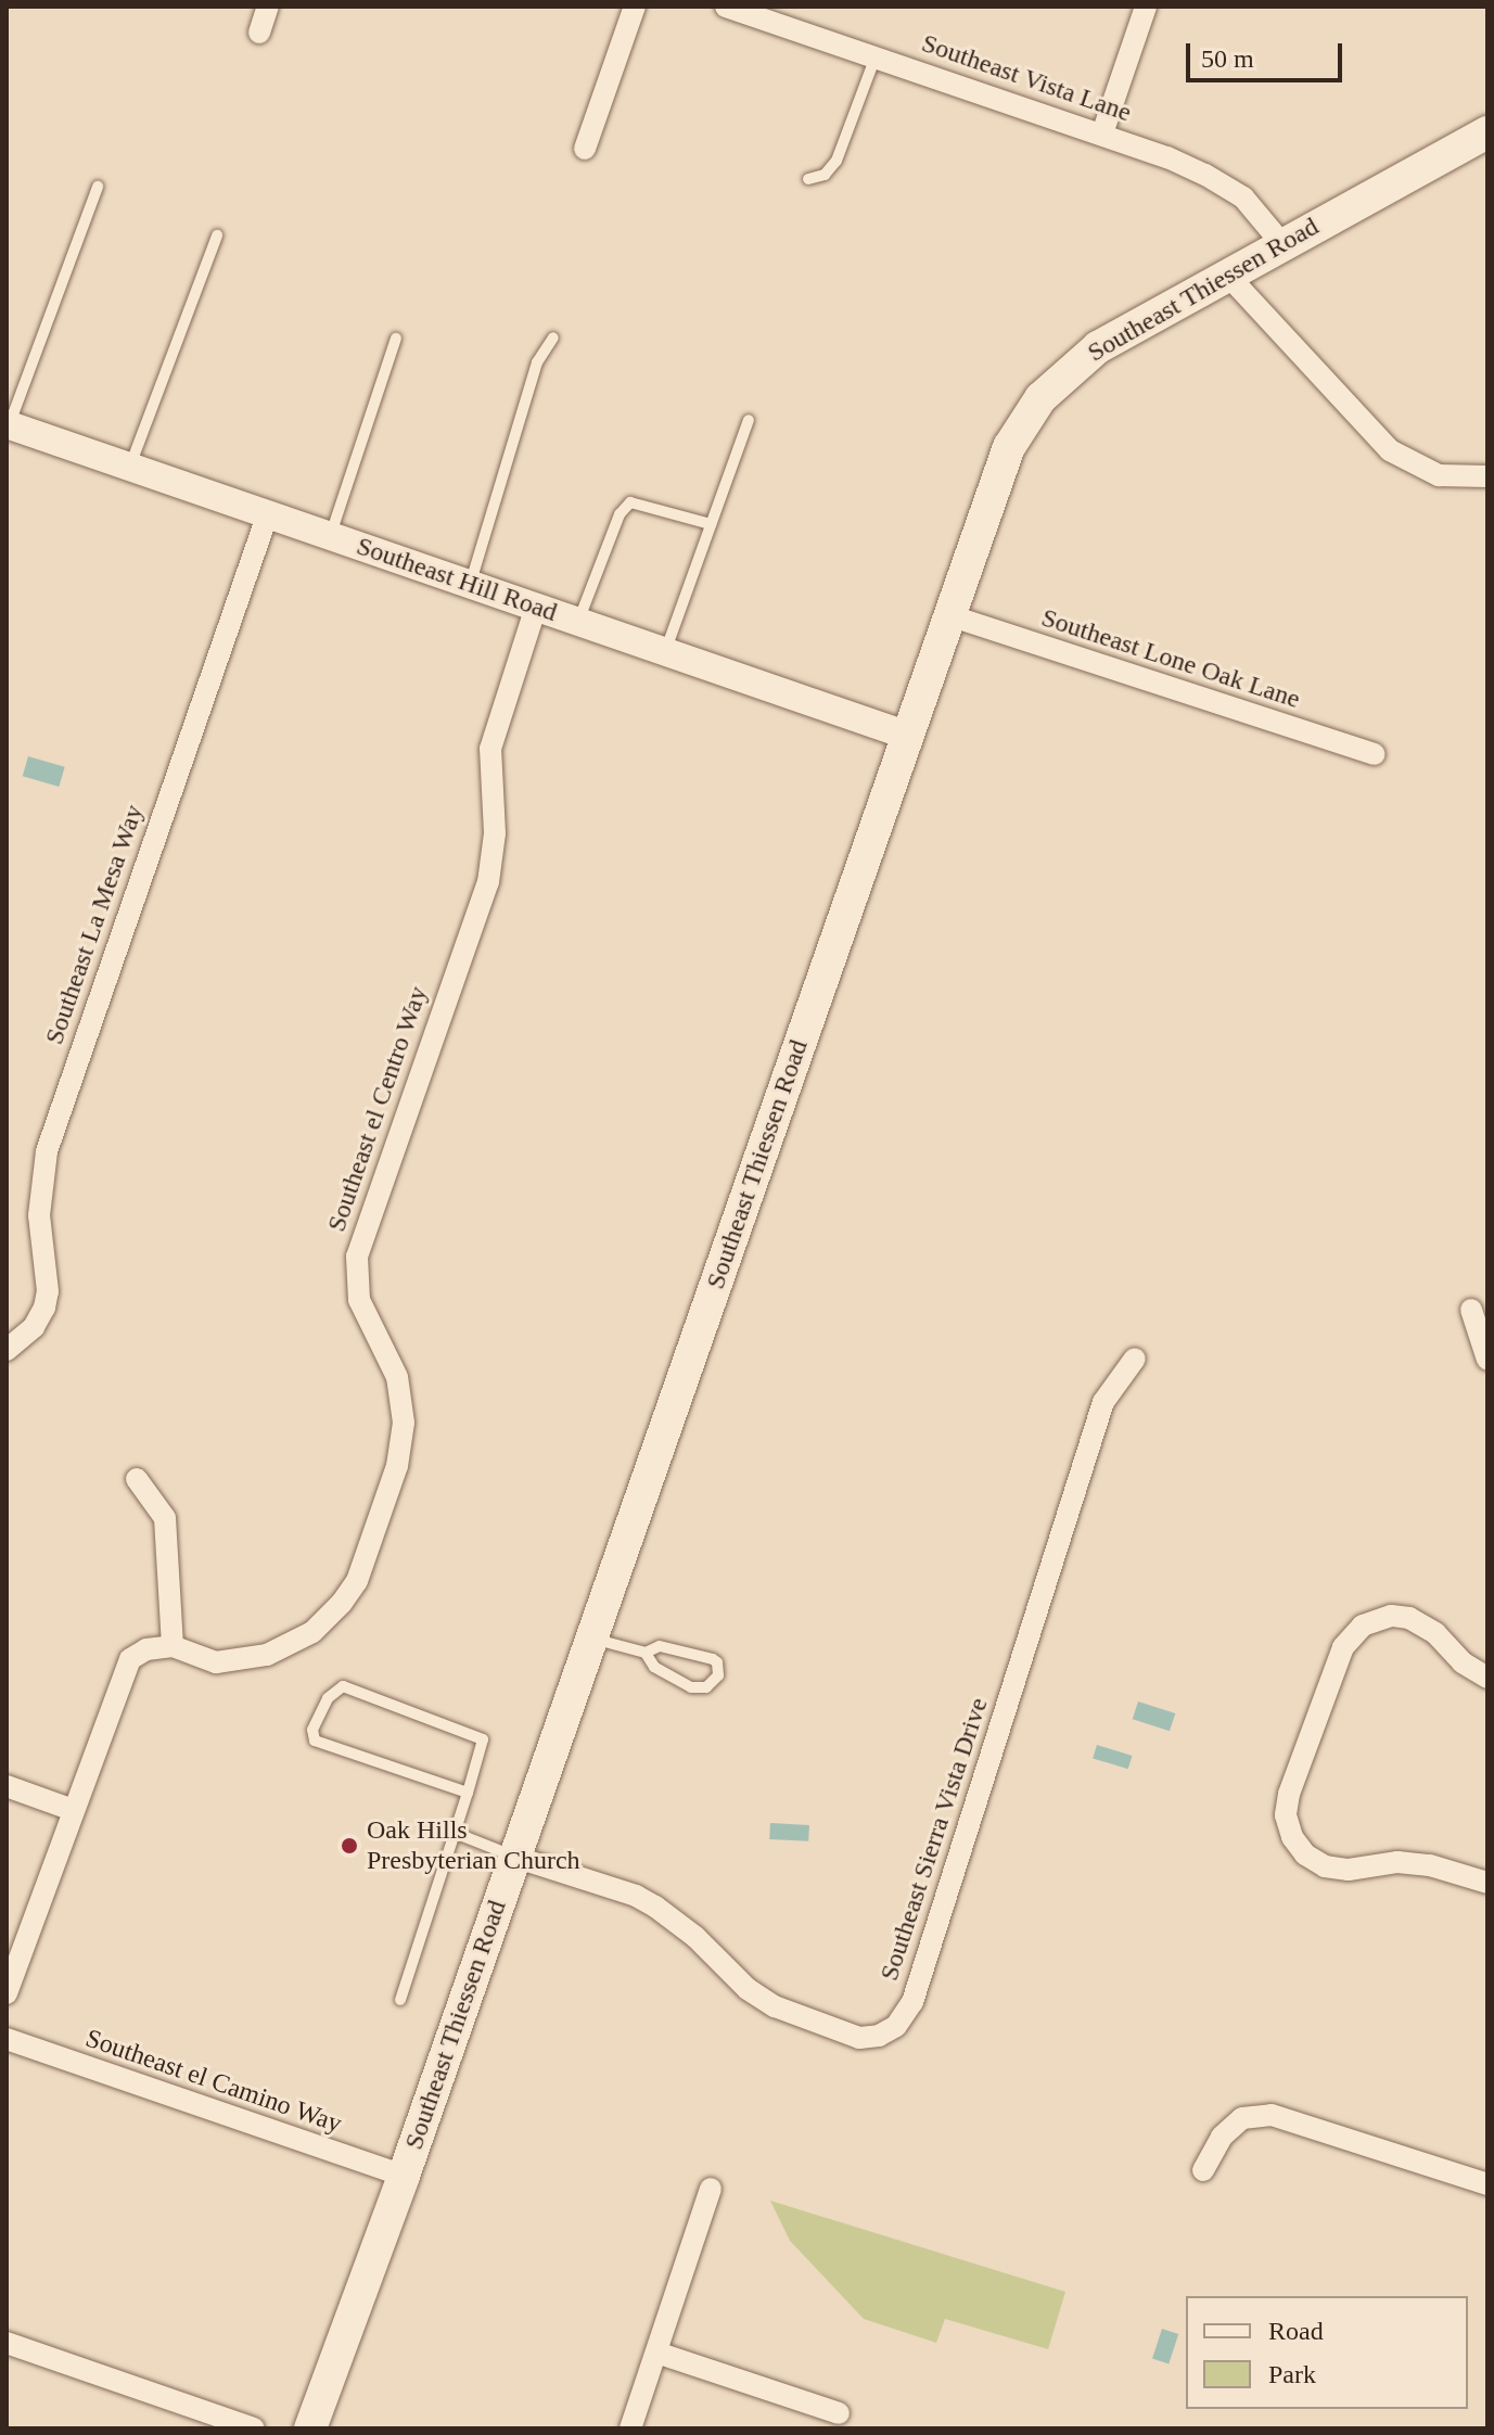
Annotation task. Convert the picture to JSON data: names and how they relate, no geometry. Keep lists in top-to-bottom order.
{
  "streets": {
    "main road": ["Southeast Thiessen Road"],
    "street": [
      "Southeast Vista Lane",
      "Southeast Hill Road",
      "Southeast Lone Oak Lane",
      "Southeast La Mesa Way",
      "Southeast el Centro Way",
      "Southeast Sierra Vista Drive",
      "Southeast el Camino Way"
    ]
  },
  "crossings": [
    ["Southeast Vista Lane", "Southeast Thiessen Road"],
    ["Southeast Thiessen Road", "Southeast Hill Road"],
    ["Southeast Thiessen Road", "Southeast Lone Oak Lane"],
    ["Southeast Thiessen Road", "Southeast Sierra Vista Drive"],
    ["Southeast Thiessen Road", "Southeast el Camino Way"],
    ["Southeast Hill Road", "Southeast La Mesa Way"],
    ["Southeast Hill Road", "Southeast el Centro Way"]
  ],
  "places": ["Oak Hills Presbyterian Church"],
  "legend": ["Road", "Park"],
  "scale_bar": "50 m"
}
